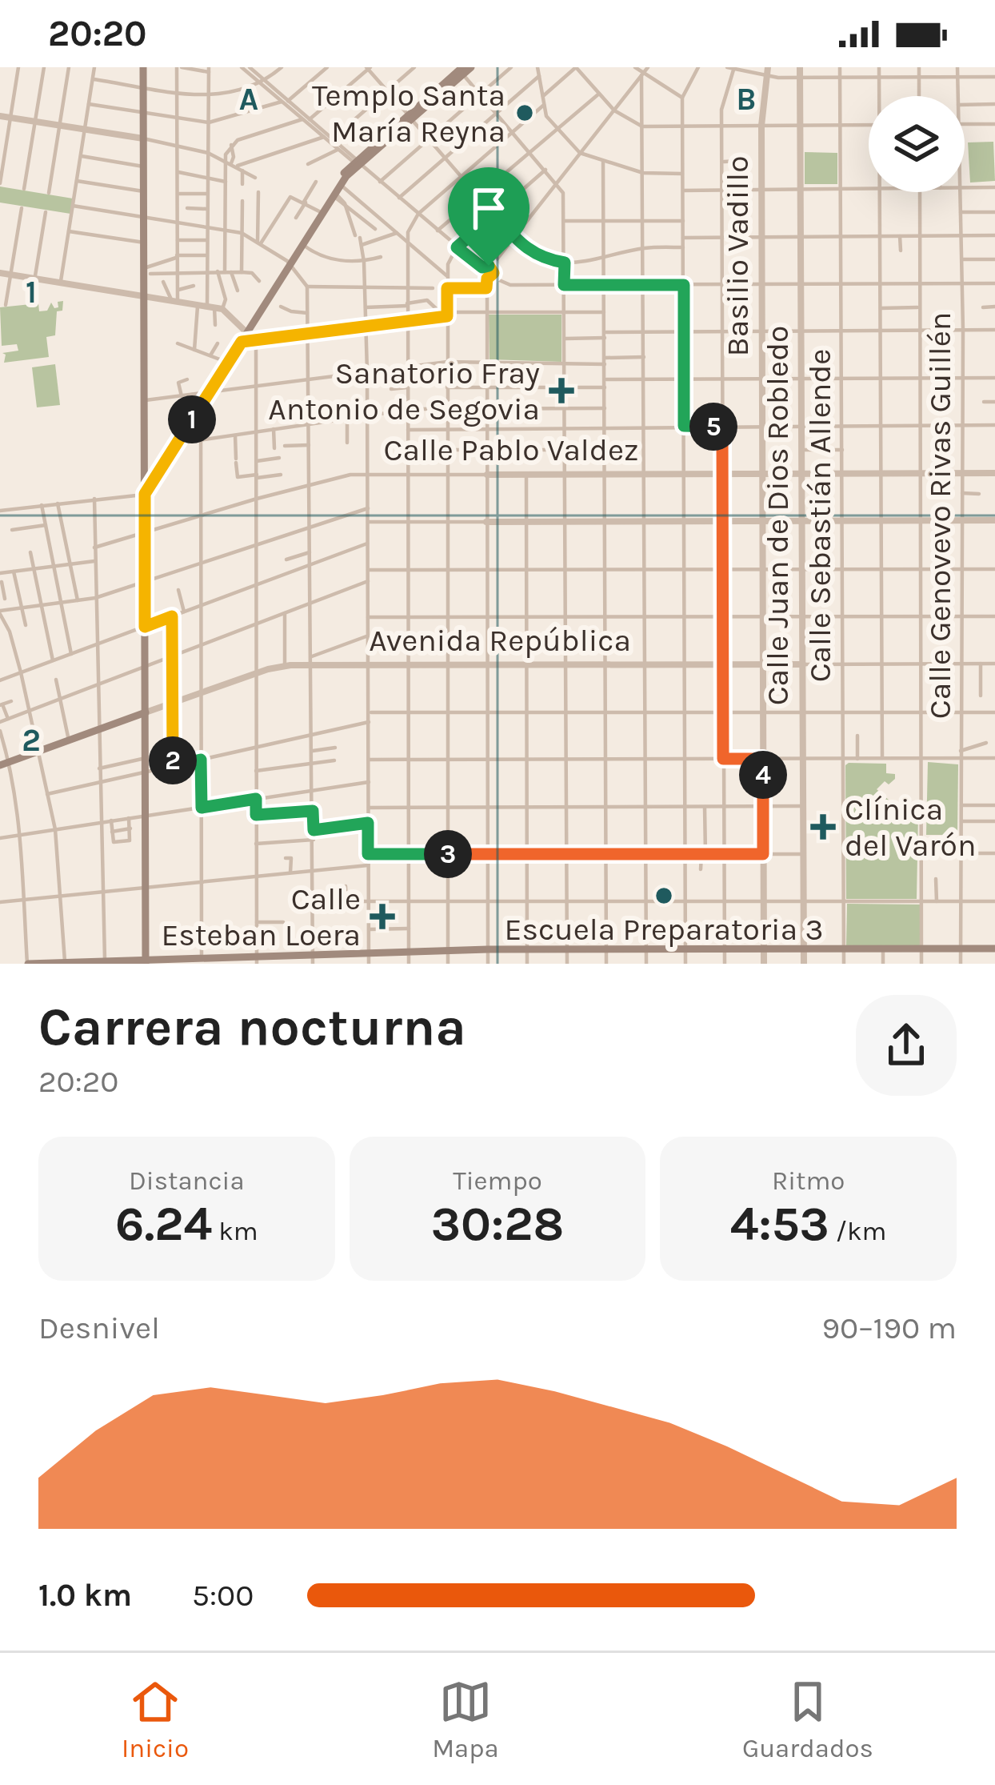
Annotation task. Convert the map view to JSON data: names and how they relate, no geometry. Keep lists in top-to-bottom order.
{
  "streets": {
    "street": [
      "Basilio Vadillo",
      "Calle Pablo Valdez",
      "Calle Juan de Dios Robledo",
      "Calle Sebastián Allende",
      "Calle Genovevo Rivas Guillén",
      "Avenida República"
    ]
  },
  "crossings": [
    ["Basilio Vadillo", "Calle Pablo Valdez"],
    ["Basilio Vadillo", "Avenida República"],
    ["Calle Pablo Valdez", "Calle Juan de Dios Robledo"],
    ["Calle Pablo Valdez", "Calle Sebastián Allende"],
    ["Calle Pablo Valdez", "Calle Genovevo Rivas Guillén"],
    ["Calle Juan de Dios Robledo", "Avenida República"]
  ],
  "places": {
    "other": ["Templo Santa María Reyna", "Escuela Preparatoria 3"],
    "health": ["Sanatorio Fray Antonio de Segovia", "Clínica del Varón", "Calle Esteban Loera"]
  },
  "page": {
    "status": "20:20",
    "pins": [
      "1",
      "5",
      "2",
      "4",
      "3"
    ],
    "heading": ["Carrera nocturna", "20:20"],
    "stats": [
      ["Distancia", "6.24 km"],
      ["Tiempo", "30:28"],
      ["Ritmo", "4:53 /km"]
    ],
    "chart": ["Desnivel", "90–190 m"],
    "list": [
      {
        "name": "1.0 km",
        "note": "5:00"
      }
    ],
    "tabs": ["Inicio", "Mapa", "Guardados"]
  },
  "grid": {
    "columns": ["A", "B"],
    "rows": ["1", "2"]
  }
}
